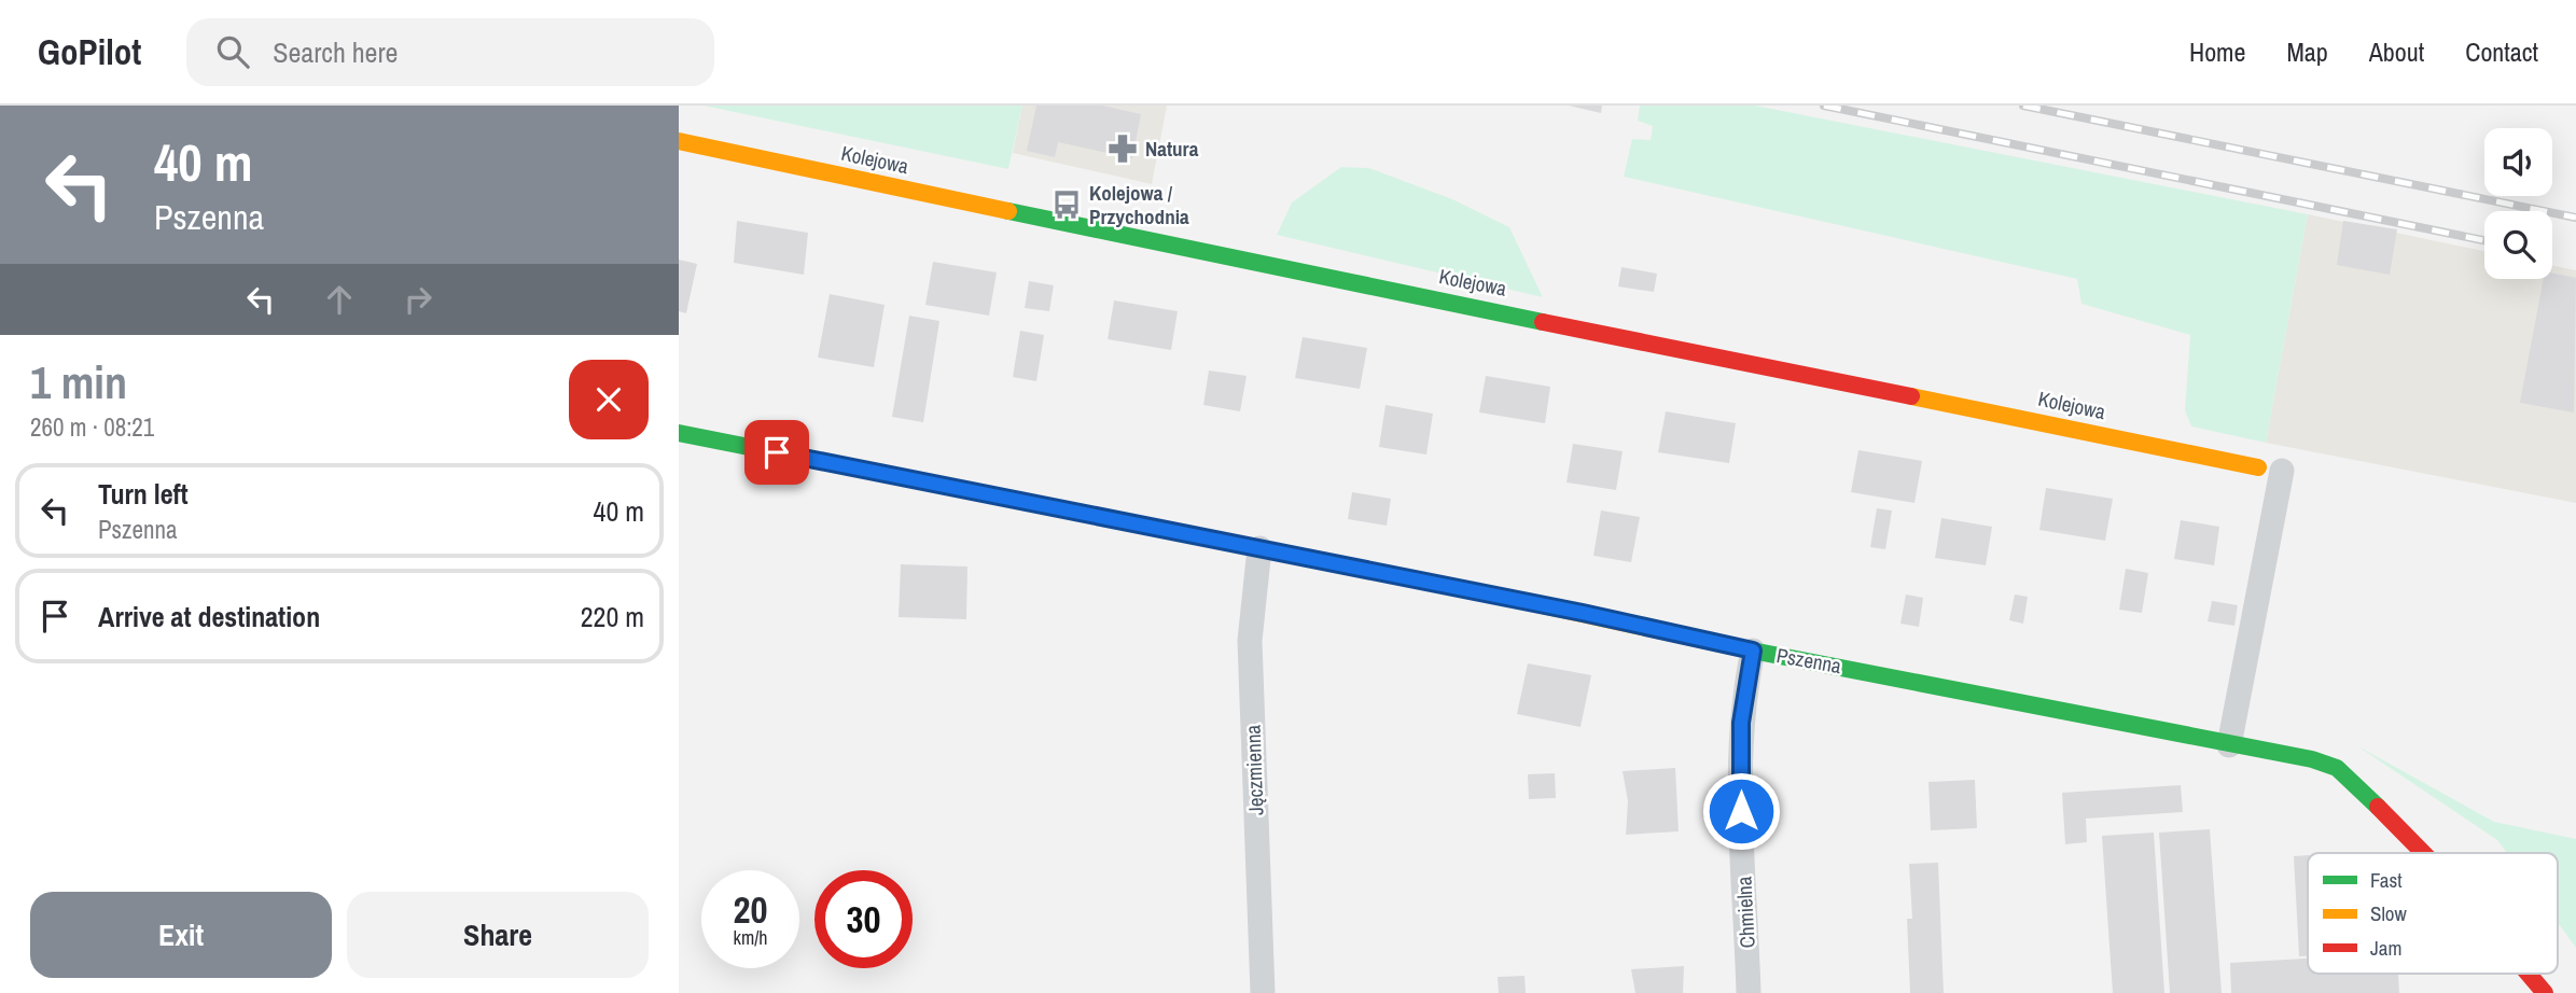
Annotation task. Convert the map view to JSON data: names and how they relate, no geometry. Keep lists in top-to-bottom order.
{
  "streets": {
    "street": [
      "Kolejowa",
      "Pszenna",
      "Jęczmienna",
      "Chmielna"
    ]
  },
  "crossings": [
    ["Pszenna", "Jęczmienna"],
    ["Pszenna", "Chmielna"]
  ],
  "places": {
    "pharmacy": ["Natura"],
    "bus stop": ["Kolejowa / Przychodnia"]
  },
  "legend": ["Fast", "Slow", "Jam"],
  "page": {
    "header": "GoPilot",
    "search": "Search here",
    "nav": [
      "Home",
      "Map",
      "About",
      "Contact"
    ],
    "turn": ["40 m", "Pszenna"],
    "heading": ["1 min", "260 m · 08:21"],
    "list": [
      {
        "name": "Turn left",
        "note": "Pszenna",
        "value": "40 m"
      },
      {
        "name": "Arrive at destination",
        "value": "220 m"
      }
    ],
    "speed": "20 km/h",
    "limit": "30",
    "buttons": ["Exit", "Share"]
  }
}
